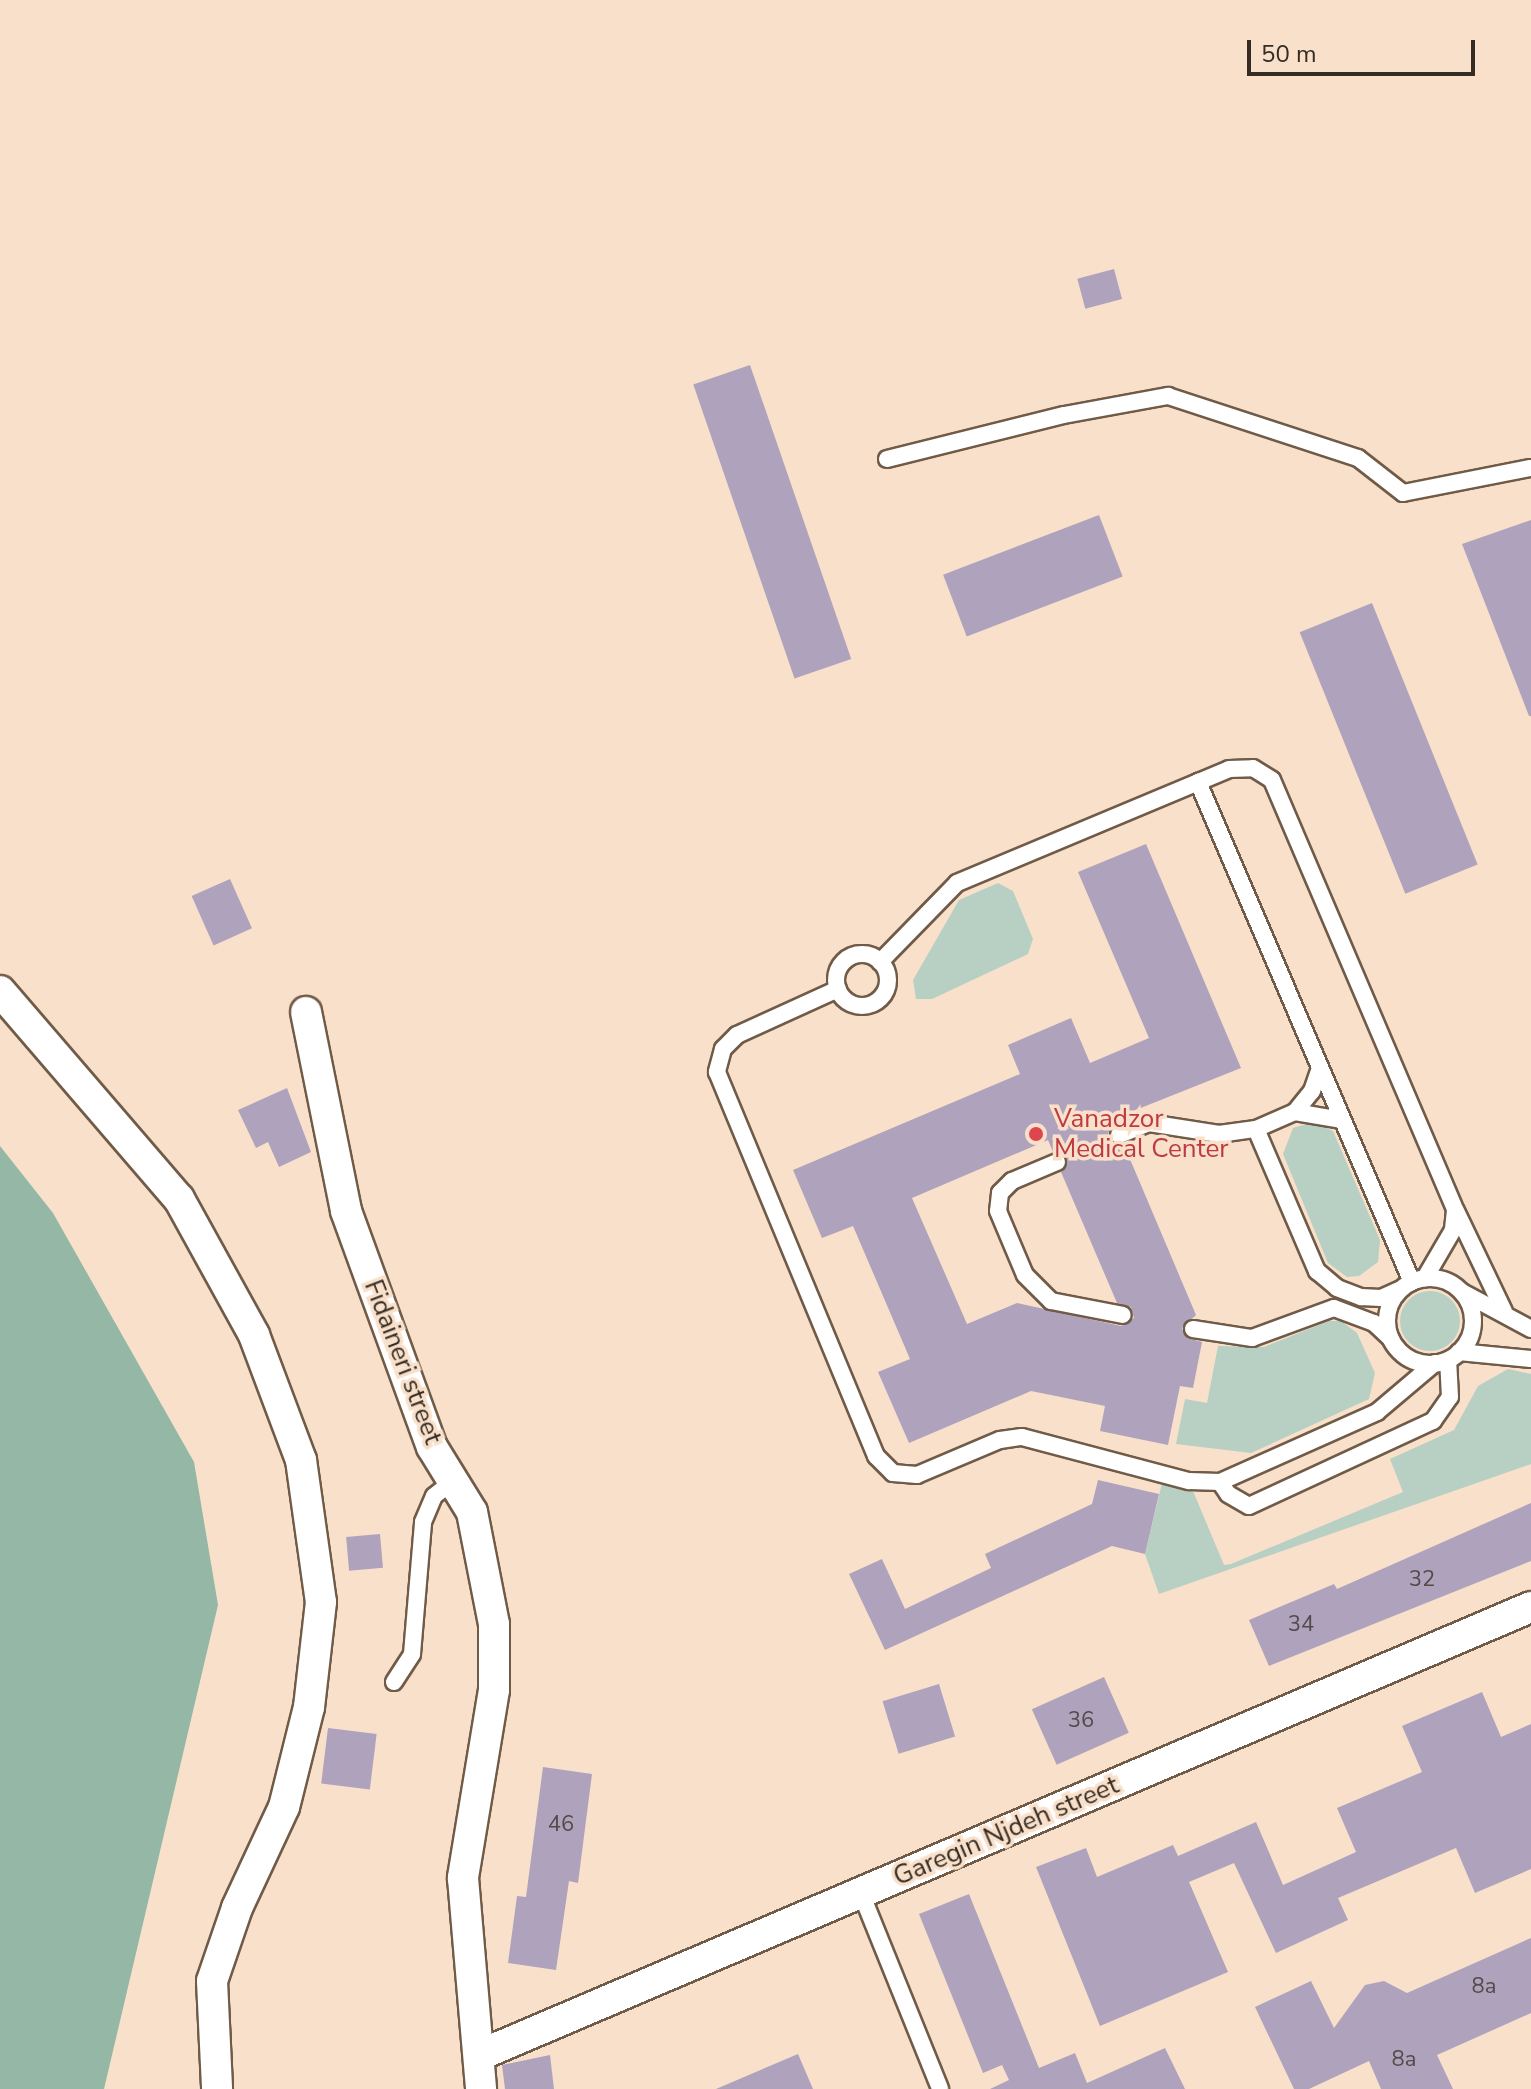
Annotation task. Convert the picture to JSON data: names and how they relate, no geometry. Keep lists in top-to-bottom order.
{
  "streets": {
    "street": ["Fidaineri street", "Garegin Njdeh street"]
  },
  "crossings": [
    ["Fidaineri street", "Garegin Njdeh street"]
  ],
  "places": ["Vanadzor Medical Center"],
  "house_numbers": [
    "32",
    "34",
    "36",
    "46",
    "8a",
    "8a"
  ],
  "scale_bar": "50 m"
}
